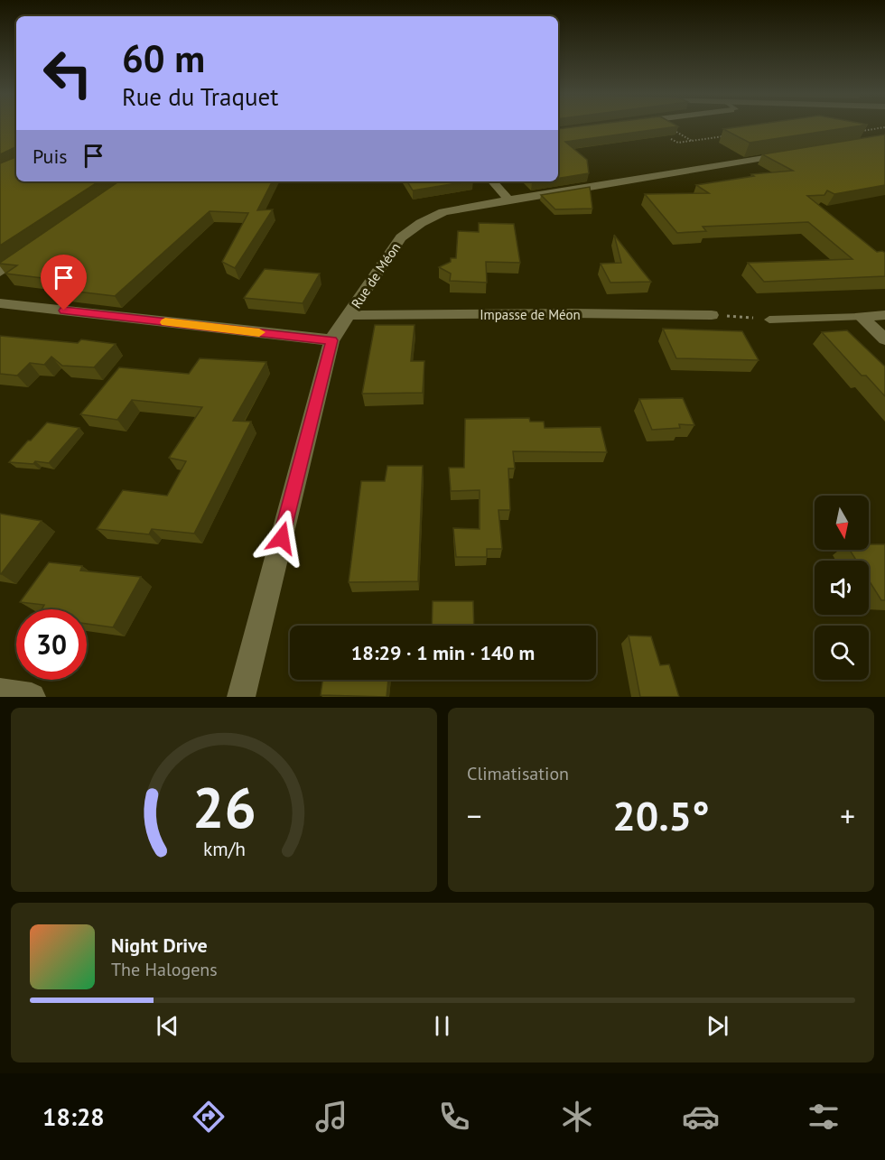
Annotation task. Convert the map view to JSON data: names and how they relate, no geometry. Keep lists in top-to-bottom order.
{
  "streets": {
    "street": ["Rue de Méon", "Impasse de Méon"]
  },
  "crossings": [
    ["Rue de Méon", "Impasse de Méon"]
  ],
  "north": "bottom",
  "page": {
    "turn": ["60 m", "Rue du Traquet"],
    "then": "Puis",
    "limit": "30",
    "trip": "18:29 · 1 min · 140 m",
    "tile": "Climatisation",
    "heat": ["−", "20.5°", "+"],
    "song": ["Night Drive", "The Halogens"],
    "tabs": "18:28",
    "gauge": ["26", "km/h"]
  }
}
